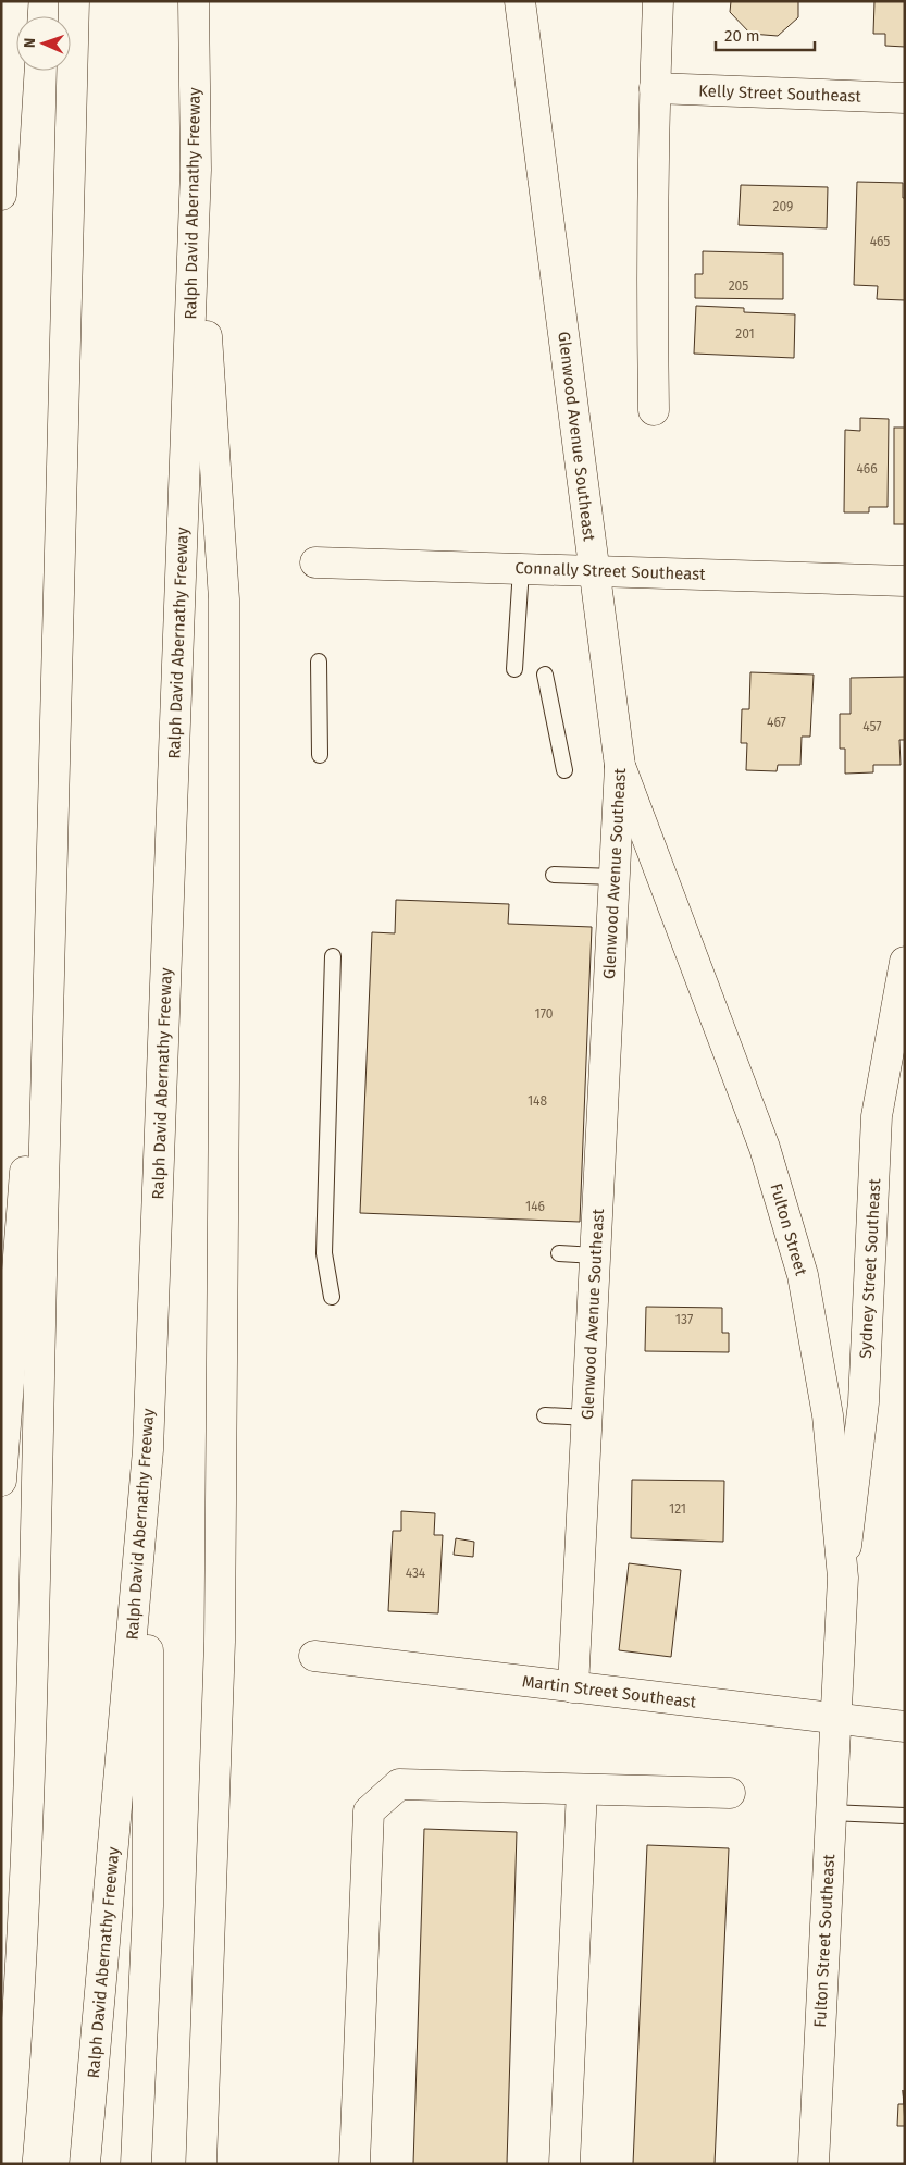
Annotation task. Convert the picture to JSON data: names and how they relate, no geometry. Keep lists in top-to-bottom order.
{
  "streets": {
    "main road": [
      "Kelly Street Southeast",
      "Ralph David Abernathy Freeway",
      "Glenwood Avenue Southeast",
      "Connally Street Southeast",
      "Fulton Street",
      "Sydney Street Southeast",
      "Martin Street Southeast",
      "Fulton Street Southeast"
    ]
  },
  "crossings": [
    ["Glenwood Avenue Southeast", "Connally Street Southeast"],
    ["Glenwood Avenue Southeast", "Fulton Street"],
    ["Glenwood Avenue Southeast", "Martin Street Southeast"],
    ["Fulton Street", "Sydney Street Southeast"],
    ["Fulton Street", "Martin Street Southeast"],
    ["Fulton Street", "Fulton Street Southeast"],
    ["Martin Street Southeast", "Fulton Street Southeast"]
  ],
  "house_numbers": [
    "209",
    "465",
    "205",
    "201",
    "466",
    "467",
    "457",
    "170",
    "148",
    "146",
    "137",
    "121",
    "434"
  ],
  "scale_bar": "20 m",
  "north": "left"
}
